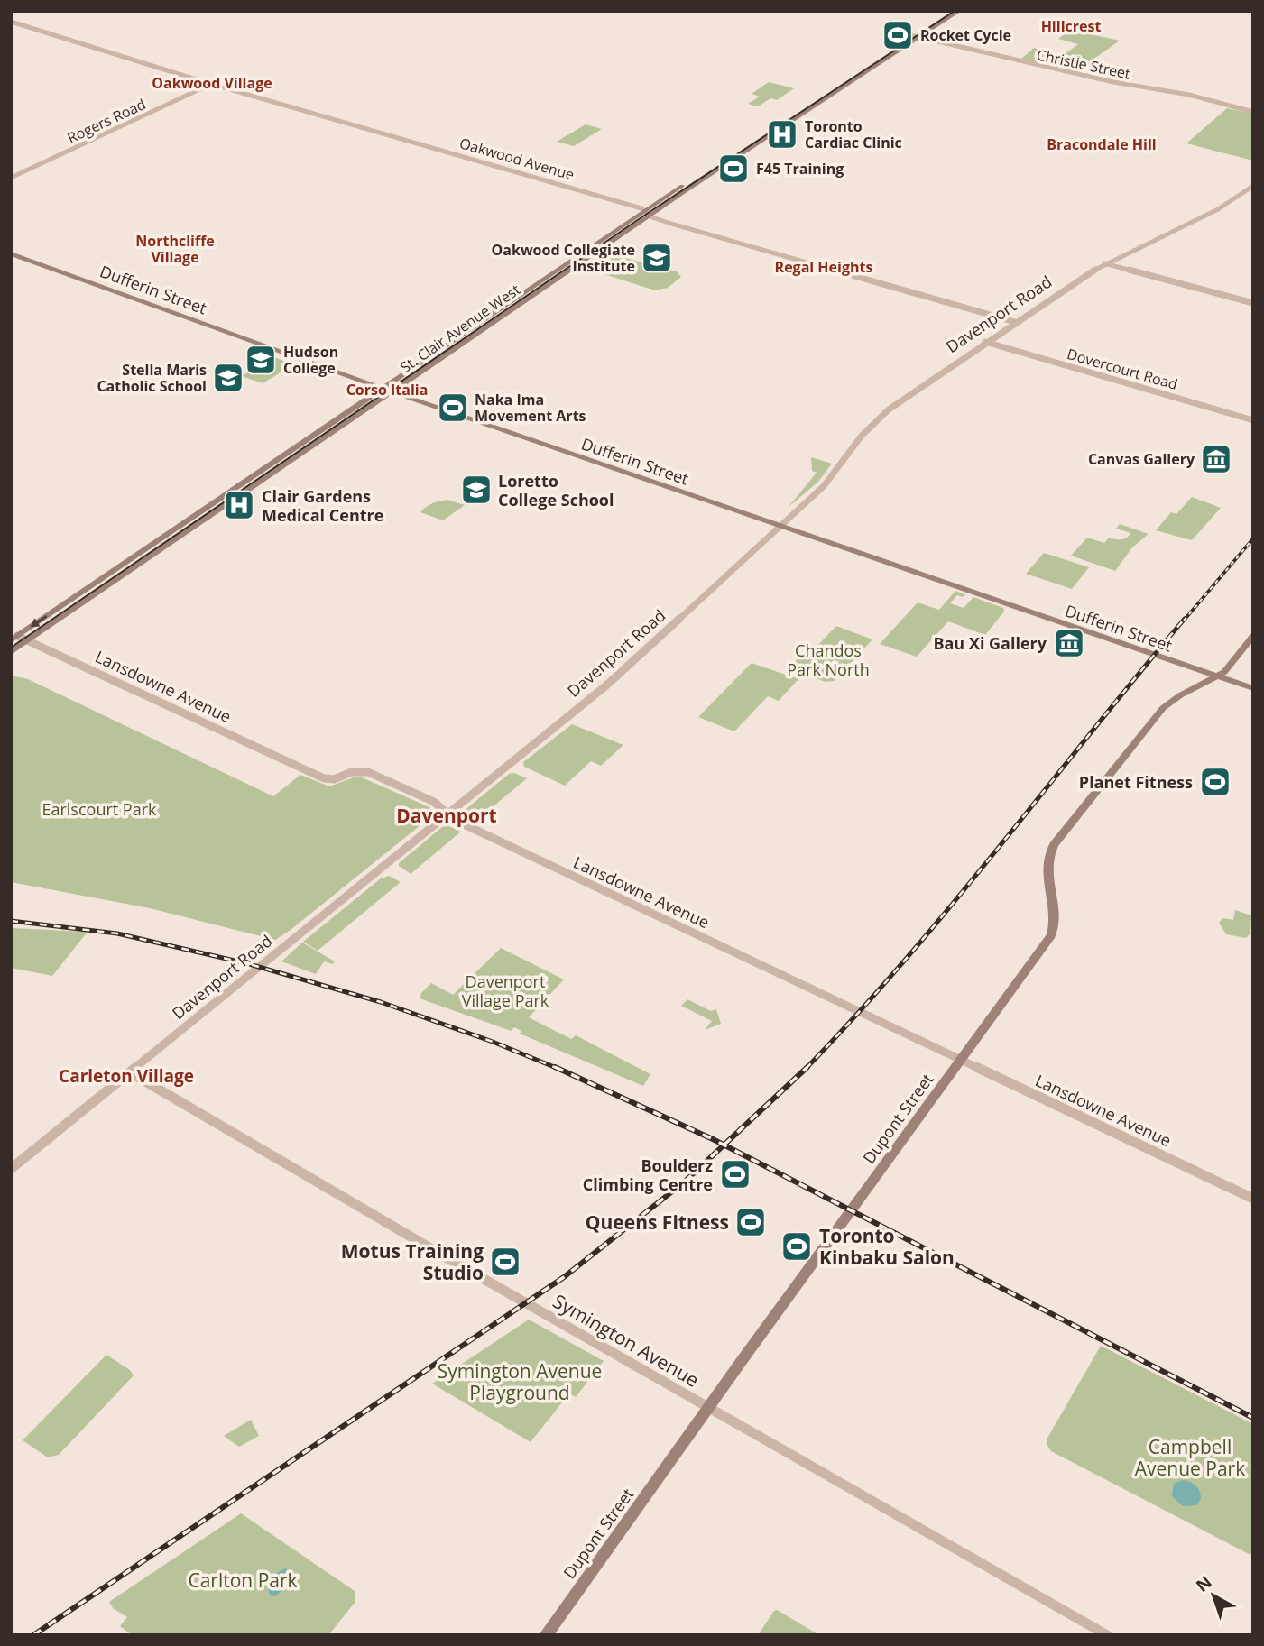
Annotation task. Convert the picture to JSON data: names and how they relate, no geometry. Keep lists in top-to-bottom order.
{
  "streets": {
    "main road": ["Dufferin Street", "St. Clair Avenue West", "Dupont Street"],
    "street": [
      "Christie Street",
      "Rogers Road",
      "Oakwood Avenue",
      "Davenport Road",
      "Dovercourt Road",
      "Lansdowne Avenue",
      "Symington Avenue"
    ]
  },
  "crossings": [
    ["Christie Street", "St. Clair Avenue West"],
    ["Rogers Road", "Oakwood Avenue"],
    ["Oakwood Avenue", "Davenport Road"],
    ["Oakwood Avenue", "St. Clair Avenue West"],
    ["Dufferin Street", "Davenport Road"],
    ["Dufferin Street", "St. Clair Avenue West"],
    ["Dufferin Street", "Dupont Street"],
    ["Davenport Road", "Dovercourt Road"],
    ["Davenport Road", "Lansdowne Avenue"],
    ["Davenport Road", "Symington Avenue"],
    ["St. Clair Avenue West", "Lansdowne Avenue"],
    ["Lansdowne Avenue", "Dupont Street"],
    ["Dupont Street", "Symington Avenue"]
  ],
  "districts": [
    "Hillcrest",
    "Oakwood Village",
    "Bracondale Hill",
    "Northcliffe Village",
    "Regal Heights",
    "Corso Italia",
    "Davenport",
    "Carleton Village"
  ],
  "parks": [
    "Chandos Park North",
    "Earlscourt Park",
    "Davenport Village Park",
    "Symington Avenue Playground",
    "Campbell Avenue Park",
    "Carlton Park"
  ],
  "places": {
    "sports": [
      "Rocket Cycle",
      "F45 Training",
      "Naka Ima Movement Arts",
      "Planet Fitness",
      "Boulderz Climbing Centre",
      "Queens Fitness",
      "Toronto Kinbaku Salon",
      "Motus Training Studio"
    ],
    "hospital": ["Toronto Cardiac Clinic", "Clair Gardens Medical Centre"],
    "school or university": [
      "Oakwood Collegiate Institute",
      "Hudson College",
      "Stella Maris Catholic School",
      "Loretto College School"
    ],
    "museum": ["Canvas Gallery", "Bau Xi Gallery"]
  },
  "north": "top left"
}
